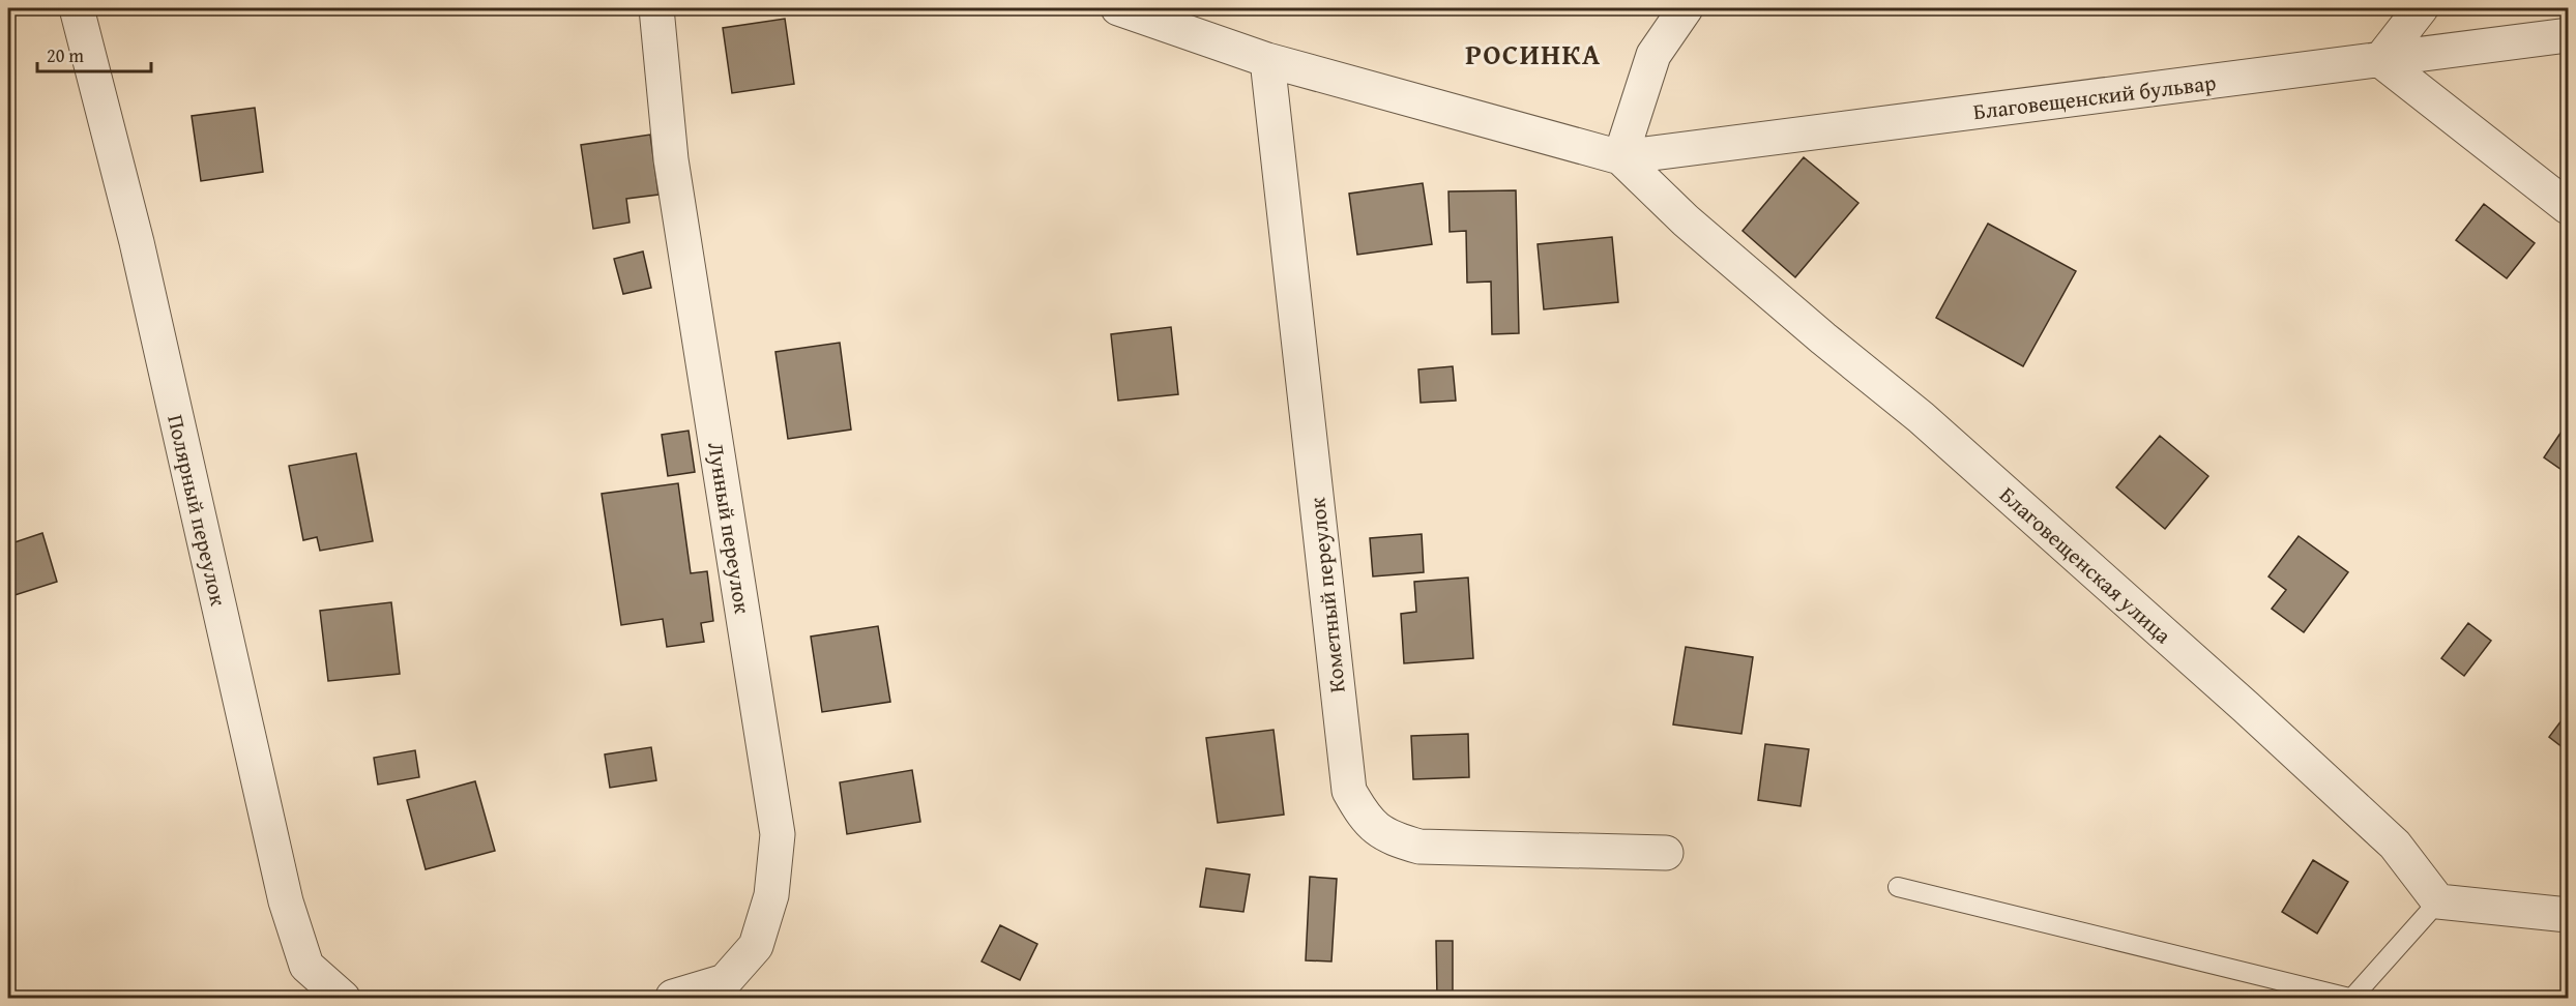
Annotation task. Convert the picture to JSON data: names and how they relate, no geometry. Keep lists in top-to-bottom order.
{
  "streets": {
    "street": [
      "Благовещенский бульвар",
      "Полярный переулок",
      "Лунный переулок",
      "Благовещенская улица",
      "Кометный переулок"
    ]
  },
  "crossings": [
    ["Благовещенский бульвар", "Благовещенская улица"]
  ],
  "districts": ["РОСИНКА"],
  "scale_bar": "20 m"
}
